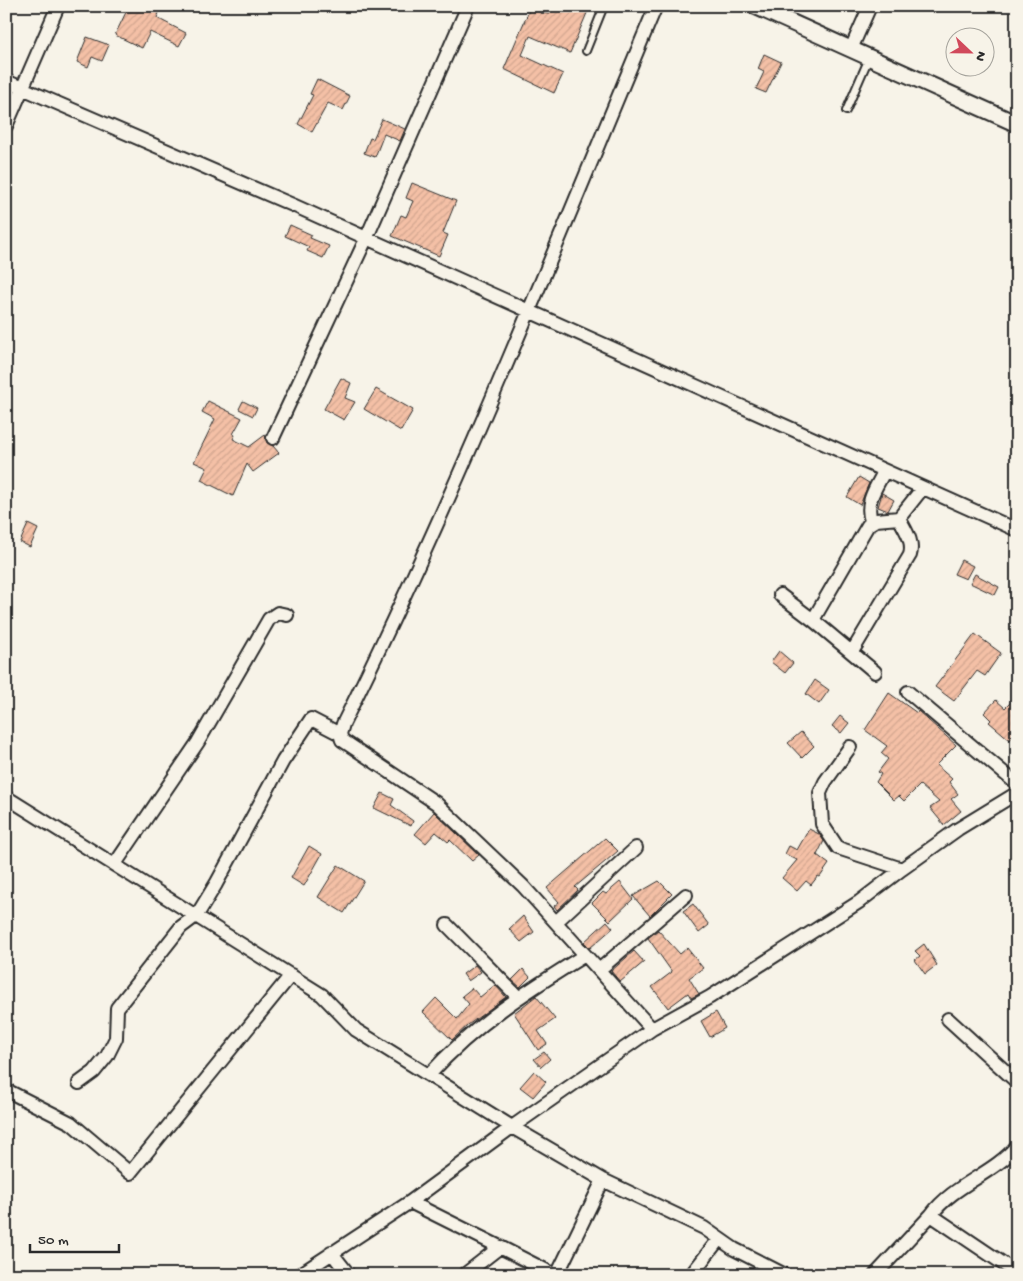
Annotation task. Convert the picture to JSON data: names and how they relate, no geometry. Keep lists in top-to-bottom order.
{
  "scale_bar": "50 m",
  "north": "right"
}
